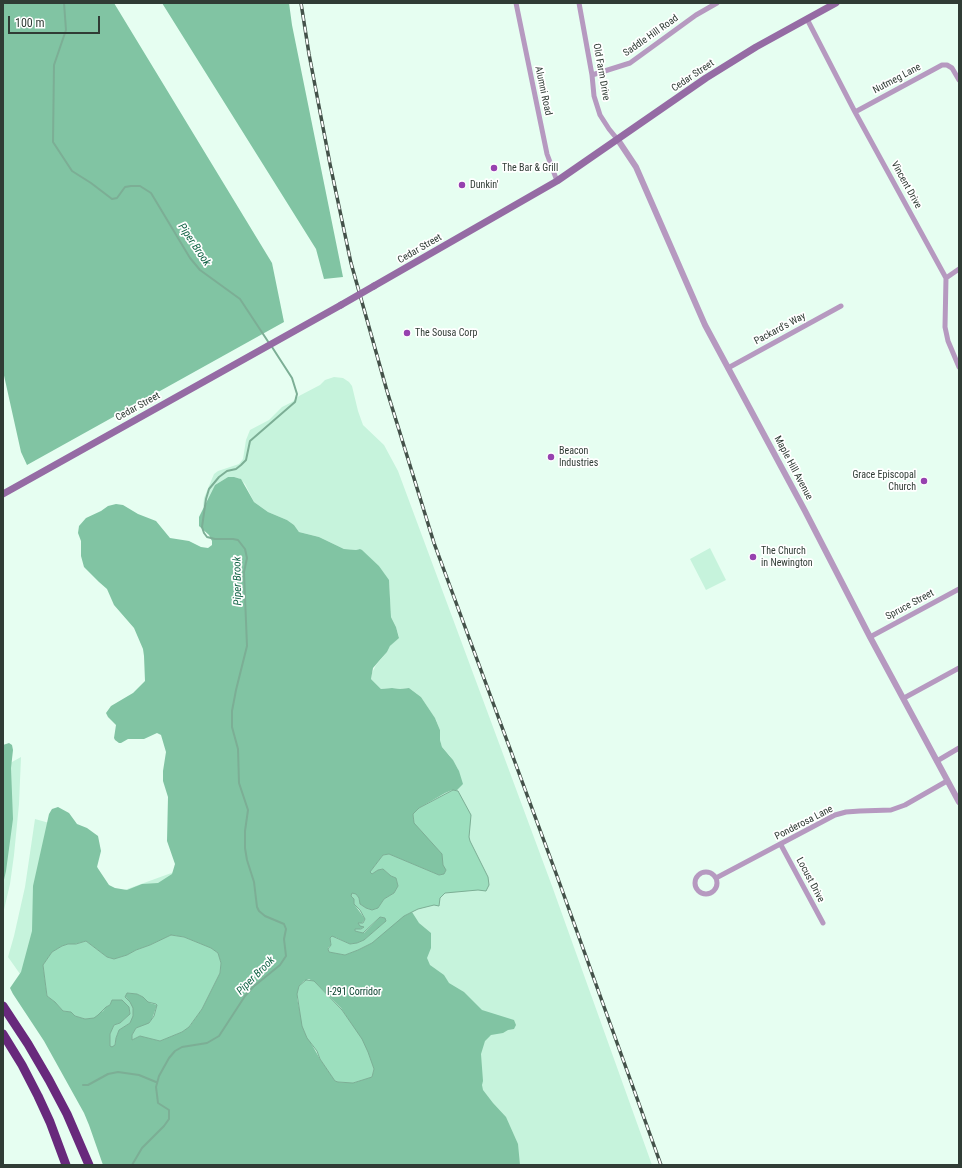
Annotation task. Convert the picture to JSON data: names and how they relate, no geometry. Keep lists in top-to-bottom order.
{
  "streets": {
    "main road": ["Cedar Street"],
    "street": [
      "Saddle Hill Road",
      "Old Farm Drive",
      "Nutmeg Lane",
      "Alumni Road",
      "Vincent Drive",
      "Packard's Way",
      "Maple Hill Avenue",
      "Spruce Street",
      "Ponderosa Lane",
      "Locust Drive"
    ]
  },
  "crossings": [
    ["Saddle Hill Road", "Old Farm Drive"],
    ["Old Farm Drive", "Cedar Street"],
    ["Old Farm Drive", "Maple Hill Avenue"],
    ["Cedar Street", "Alumni Road"],
    ["Cedar Street", "Vincent Drive"],
    ["Cedar Street", "Maple Hill Avenue"],
    ["Nutmeg Lane", "Vincent Drive"],
    ["Packard's Way", "Maple Hill Avenue"],
    ["Maple Hill Avenue", "Spruce Street"],
    ["Maple Hill Avenue", "Ponderosa Lane"],
    ["Ponderosa Lane", "Locust Drive"]
  ],
  "water": ["Piper Brook"],
  "parks": ["I-291 Corridor"],
  "places": [
    "The Bar & Grill",
    "Dunkin'",
    "The Sousa Corp",
    "Beacon Industries",
    "Grace Episcopal Church",
    "The Church in Newington"
  ],
  "scale_bar": "100 m"
}
